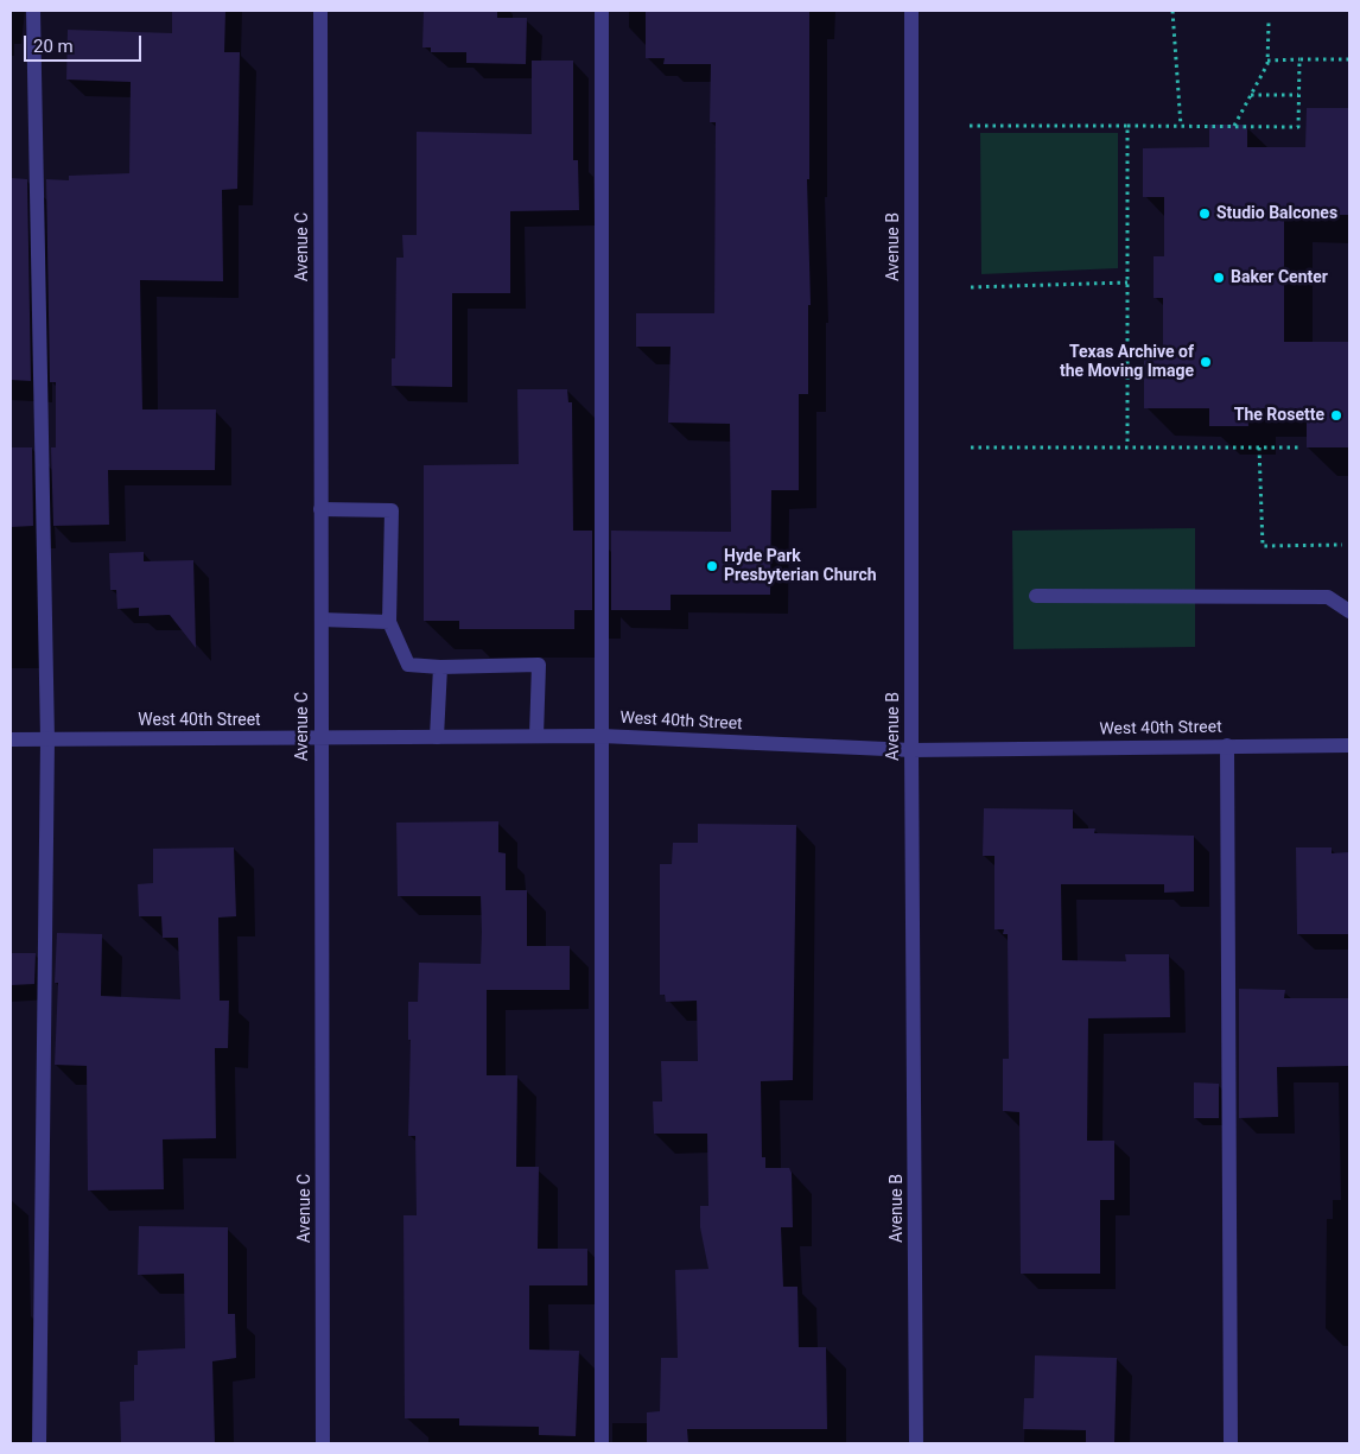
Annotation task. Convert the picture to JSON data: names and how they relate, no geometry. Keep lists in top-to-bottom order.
{
  "streets": {
    "street": ["Avenue C", "Avenue B", "West 40th Street"]
  },
  "crossings": [
    ["Avenue C", "West 40th Street"],
    ["Avenue B", "West 40th Street"]
  ],
  "places": [
    "Studio Balcones",
    "Baker Center",
    "Texas Archive of the Moving Image",
    "The Rosette",
    "Hyde Park Presbyterian Church"
  ],
  "scale_bar": "20 m"
}
